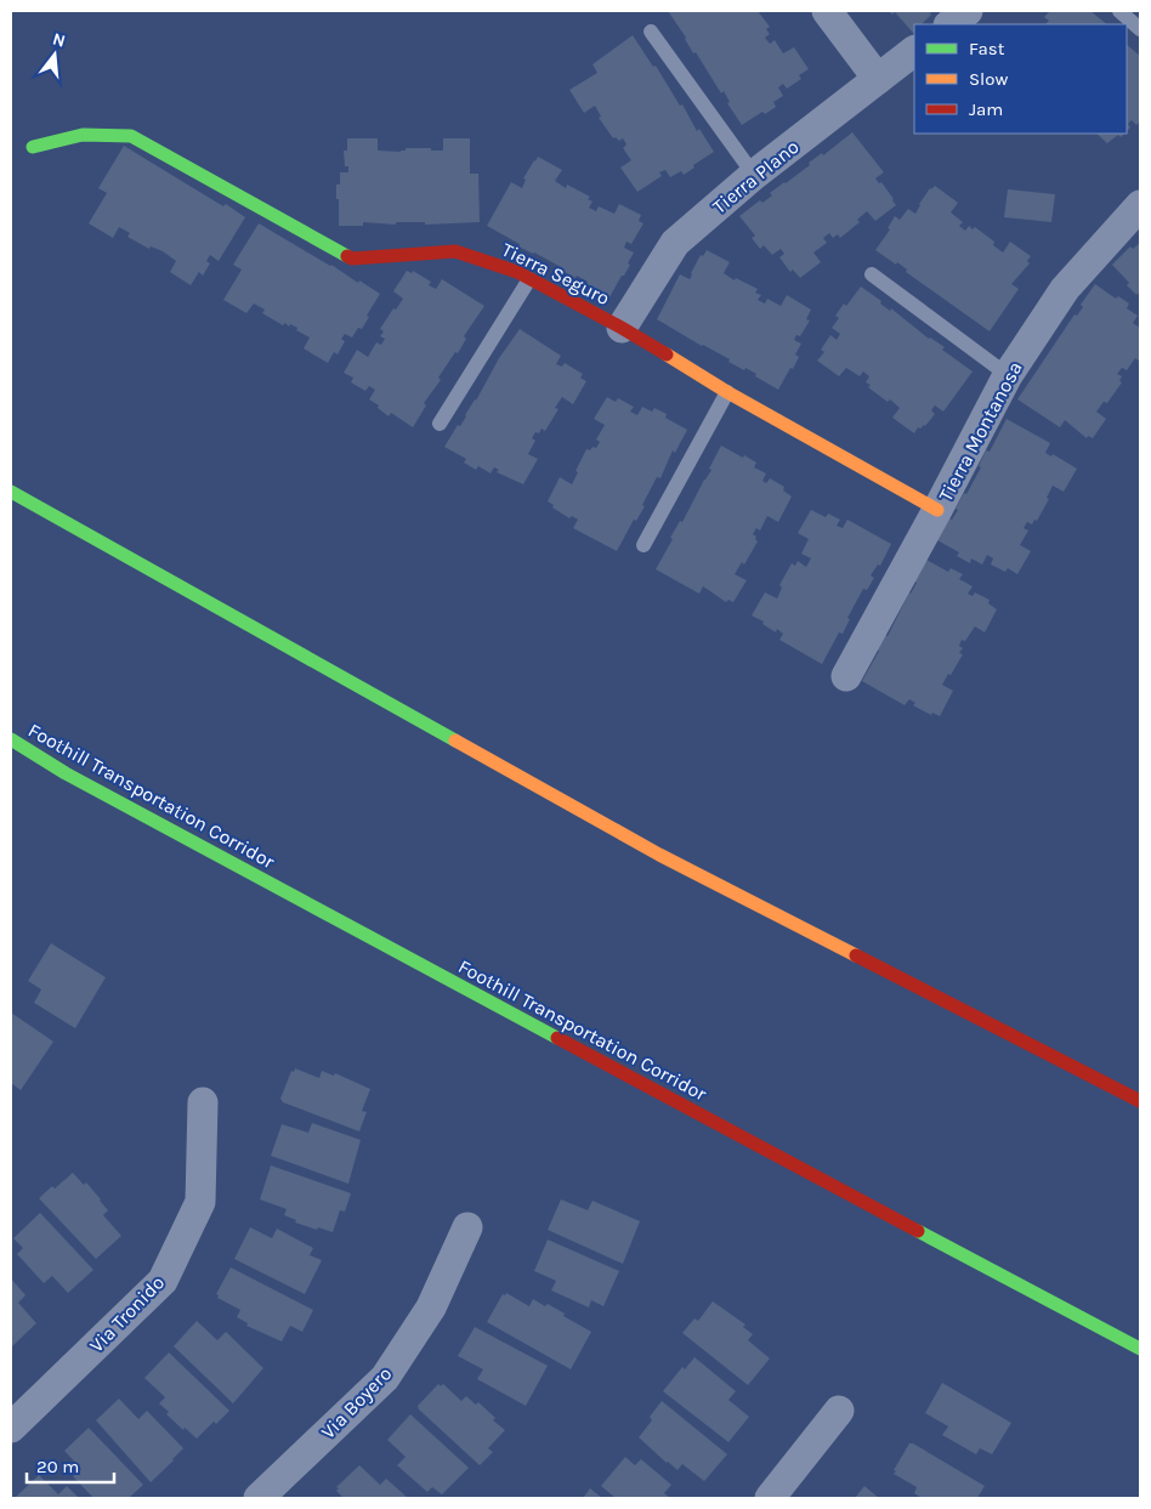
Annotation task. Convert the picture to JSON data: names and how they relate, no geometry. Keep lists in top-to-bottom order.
{
  "streets": {
    "main road": ["Tierra Seguro", "Foothill Transportation Corridor"],
    "street": [
      "Tierra Plano",
      "Tierra Montanosa",
      "Via Tronido",
      "Via Boyero"
    ]
  },
  "crossings": [
    ["Tierra Plano", "Tierra Seguro"],
    ["Tierra Seguro", "Tierra Montanosa"]
  ],
  "legend": ["Fast", "Slow", "Jam"],
  "scale_bar": "20 m",
  "north": "top"
}
